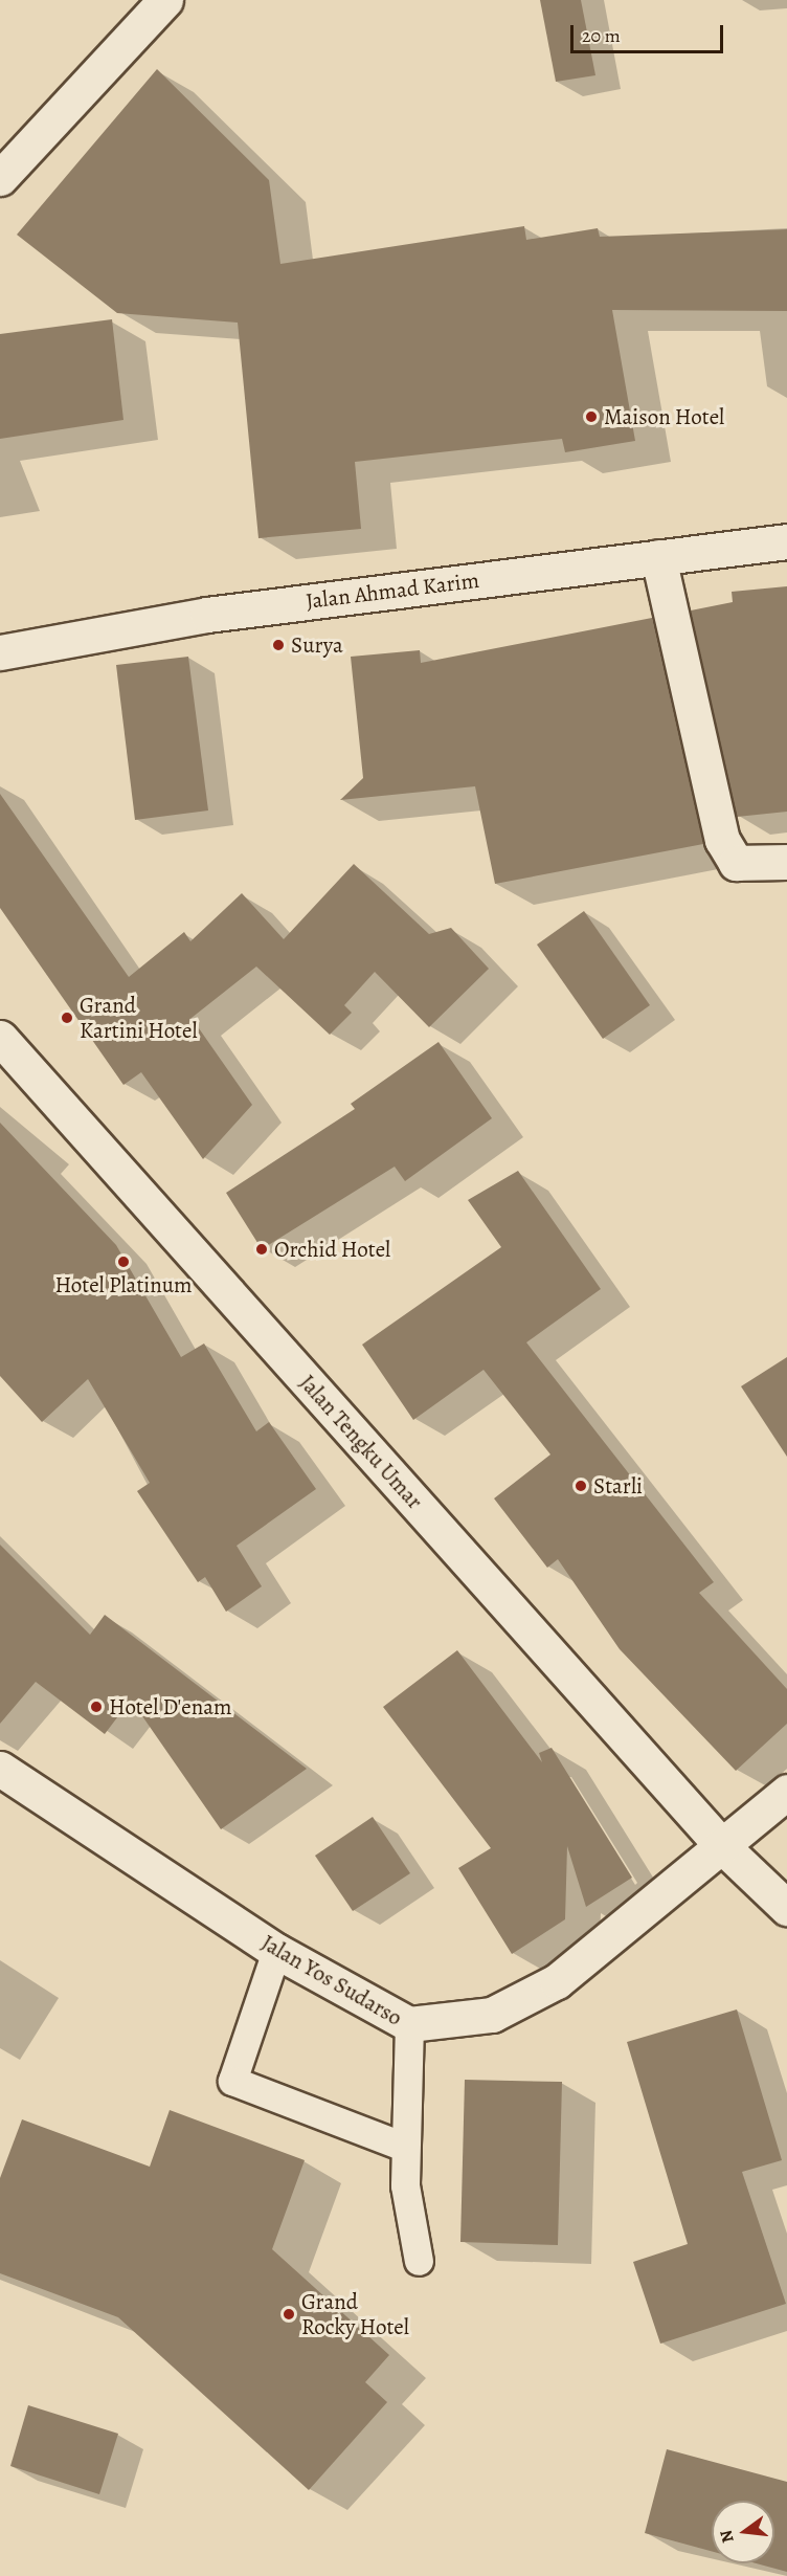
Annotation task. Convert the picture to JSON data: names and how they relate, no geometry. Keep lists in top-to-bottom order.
{
  "streets": {
    "main road": ["Jalan Ahmad Karim", "Jalan Tengku Umar", "Jalan Yos Sudarso"]
  },
  "crossings": [
    ["Jalan Tengku Umar", "Jalan Yos Sudarso"]
  ],
  "places": [
    "Maison Hotel",
    "Surya",
    "Grand Kartini Hotel",
    "Orchid Hotel",
    "Hotel Platinum",
    "Starli",
    "Hotel D'enam",
    "Grand Rocky Hotel"
  ],
  "scale_bar": "20 m",
  "north": "left"
}
